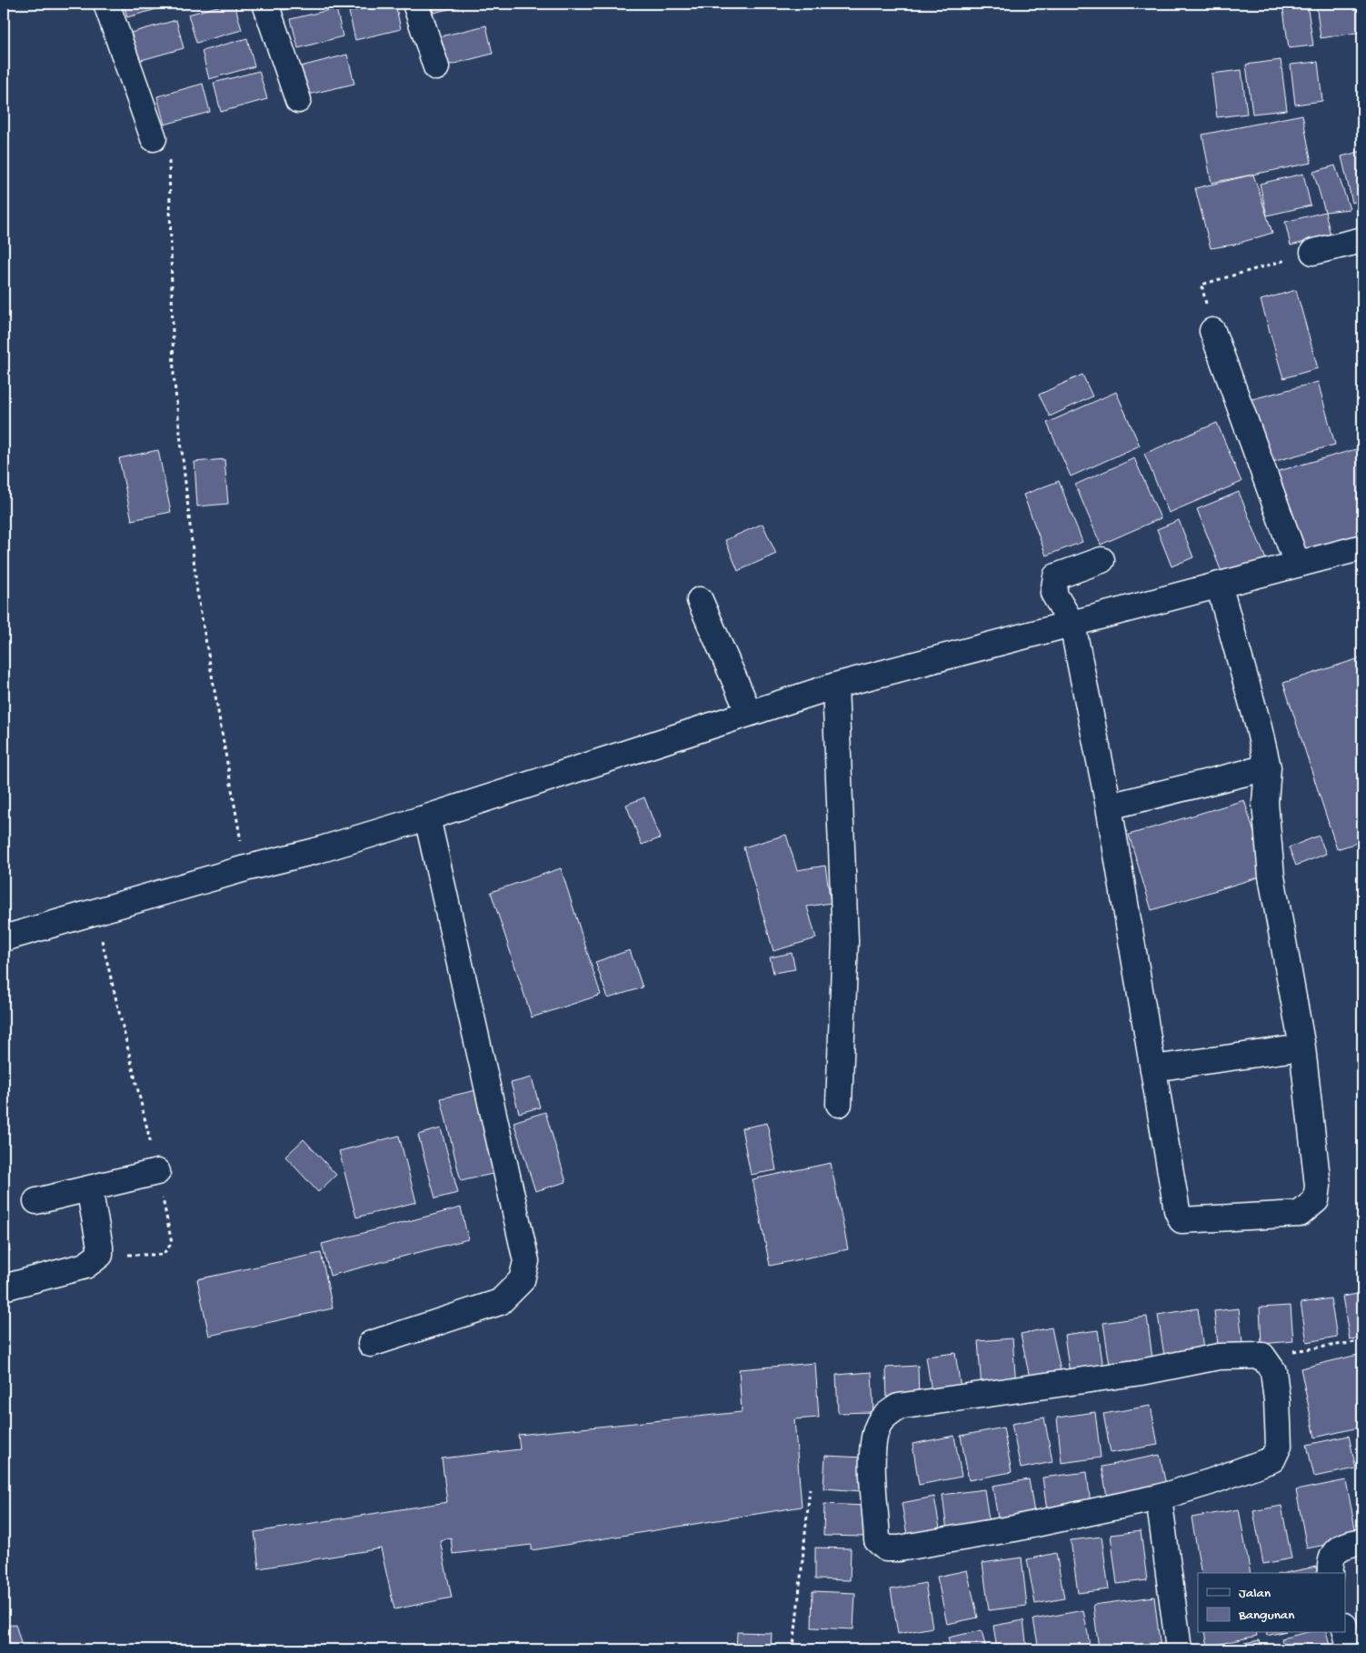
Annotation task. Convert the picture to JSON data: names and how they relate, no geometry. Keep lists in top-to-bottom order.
{
  "legend": ["Jalan", "Bangunan"]
}
